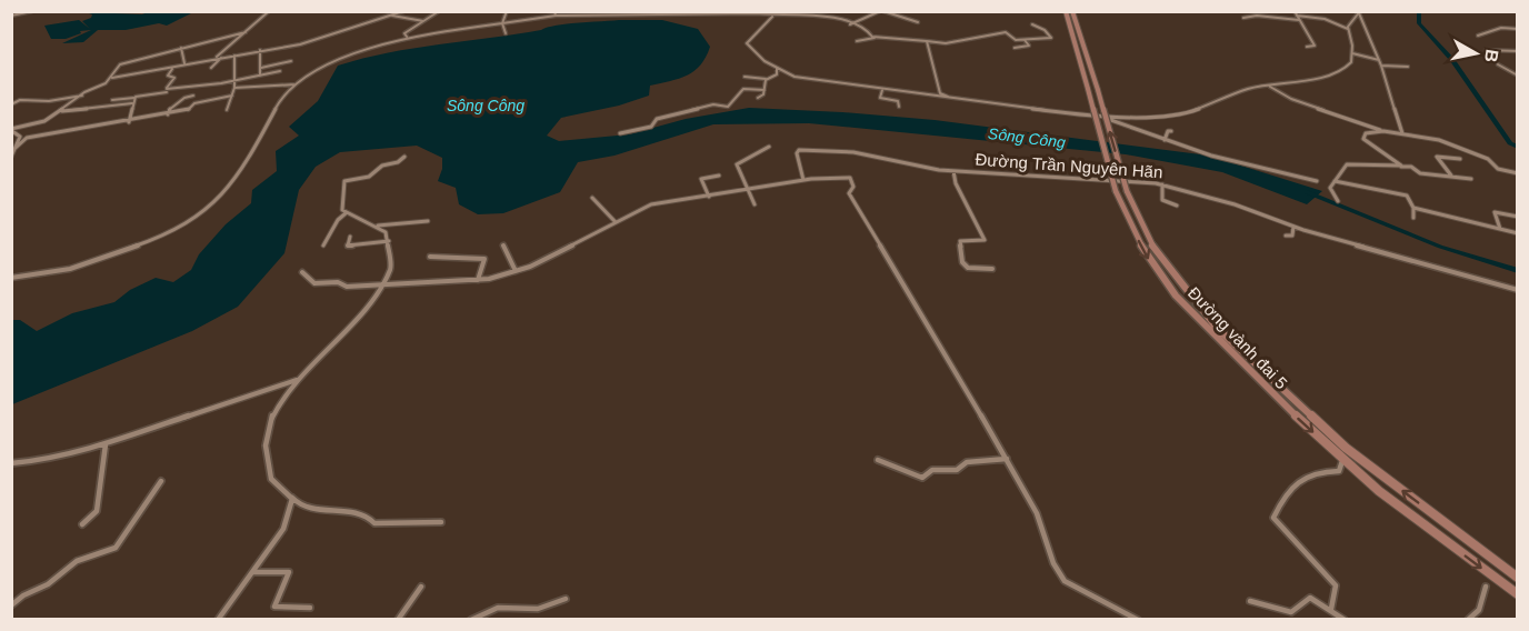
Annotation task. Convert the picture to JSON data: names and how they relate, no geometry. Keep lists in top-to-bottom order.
{
  "streets": {
    "main road": ["Đường vành đai 5"],
    "street": ["Đường Trần Nguyên Hãn"]
  },
  "water": ["Sông Công"],
  "north": "right"
}
